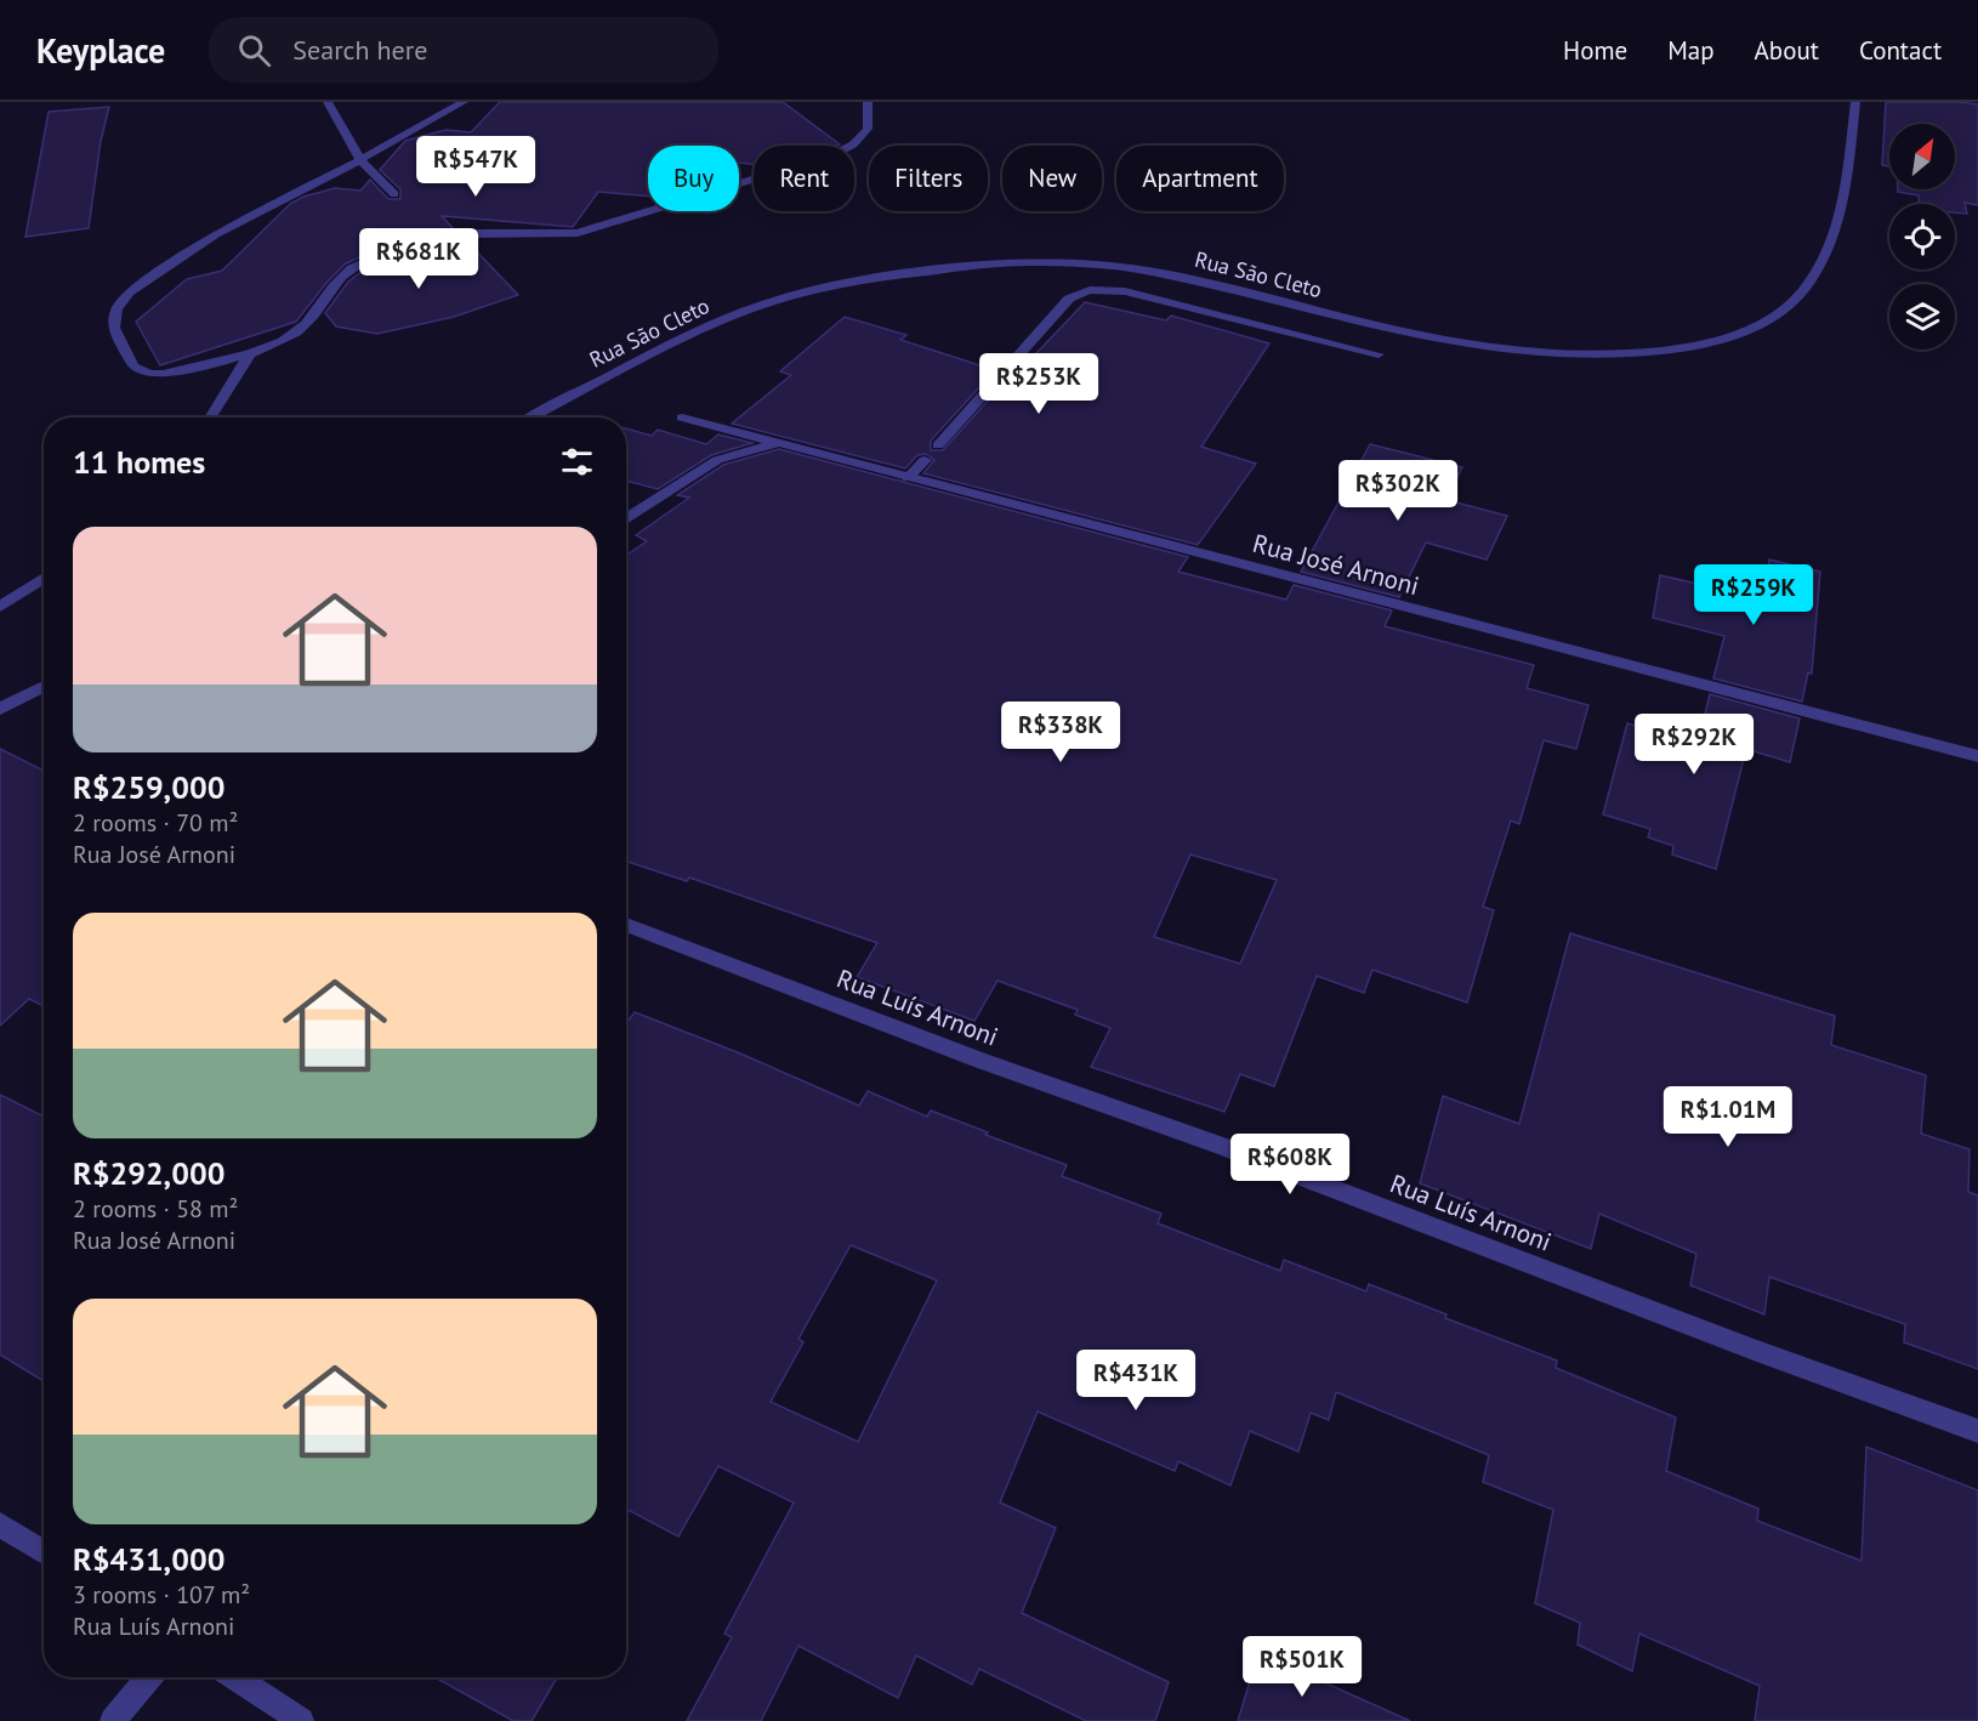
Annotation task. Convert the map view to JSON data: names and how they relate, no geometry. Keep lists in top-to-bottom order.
{
  "streets": {
    "street": ["Rua São Cleto", "Rua José Arnoni", "Rua Luís Arnoni"]
  },
  "north": "top right",
  "page": {
    "header": "Keyplace",
    "search": "Search here",
    "nav": [
      "Home",
      "Map",
      "About",
      "Contact"
    ],
    "price": [
      "R$547K",
      "R$681K",
      "R$253K",
      "R$302K",
      "R$259K",
      "R$338K",
      "R$292K",
      "R$1.01M",
      "R$608K",
      "R$431K",
      "R$501K"
    ],
    "chip": [
      "Buy",
      "Rent",
      "Filters",
      "New",
      "Apartment"
    ],
    "heading": "11 homes",
    "list": [
      {
        "name": "R$259,000",
        "note": "2 rooms · 70 m² · Rua José Arnoni"
      },
      {
        "name": "R$292,000",
        "note": "2 rooms · 58 m² · Rua José Arnoni"
      },
      {
        "name": "R$431,000",
        "note": "3 rooms · 107 m² · Rua Luís Arnoni"
      }
    ]
  }
}
